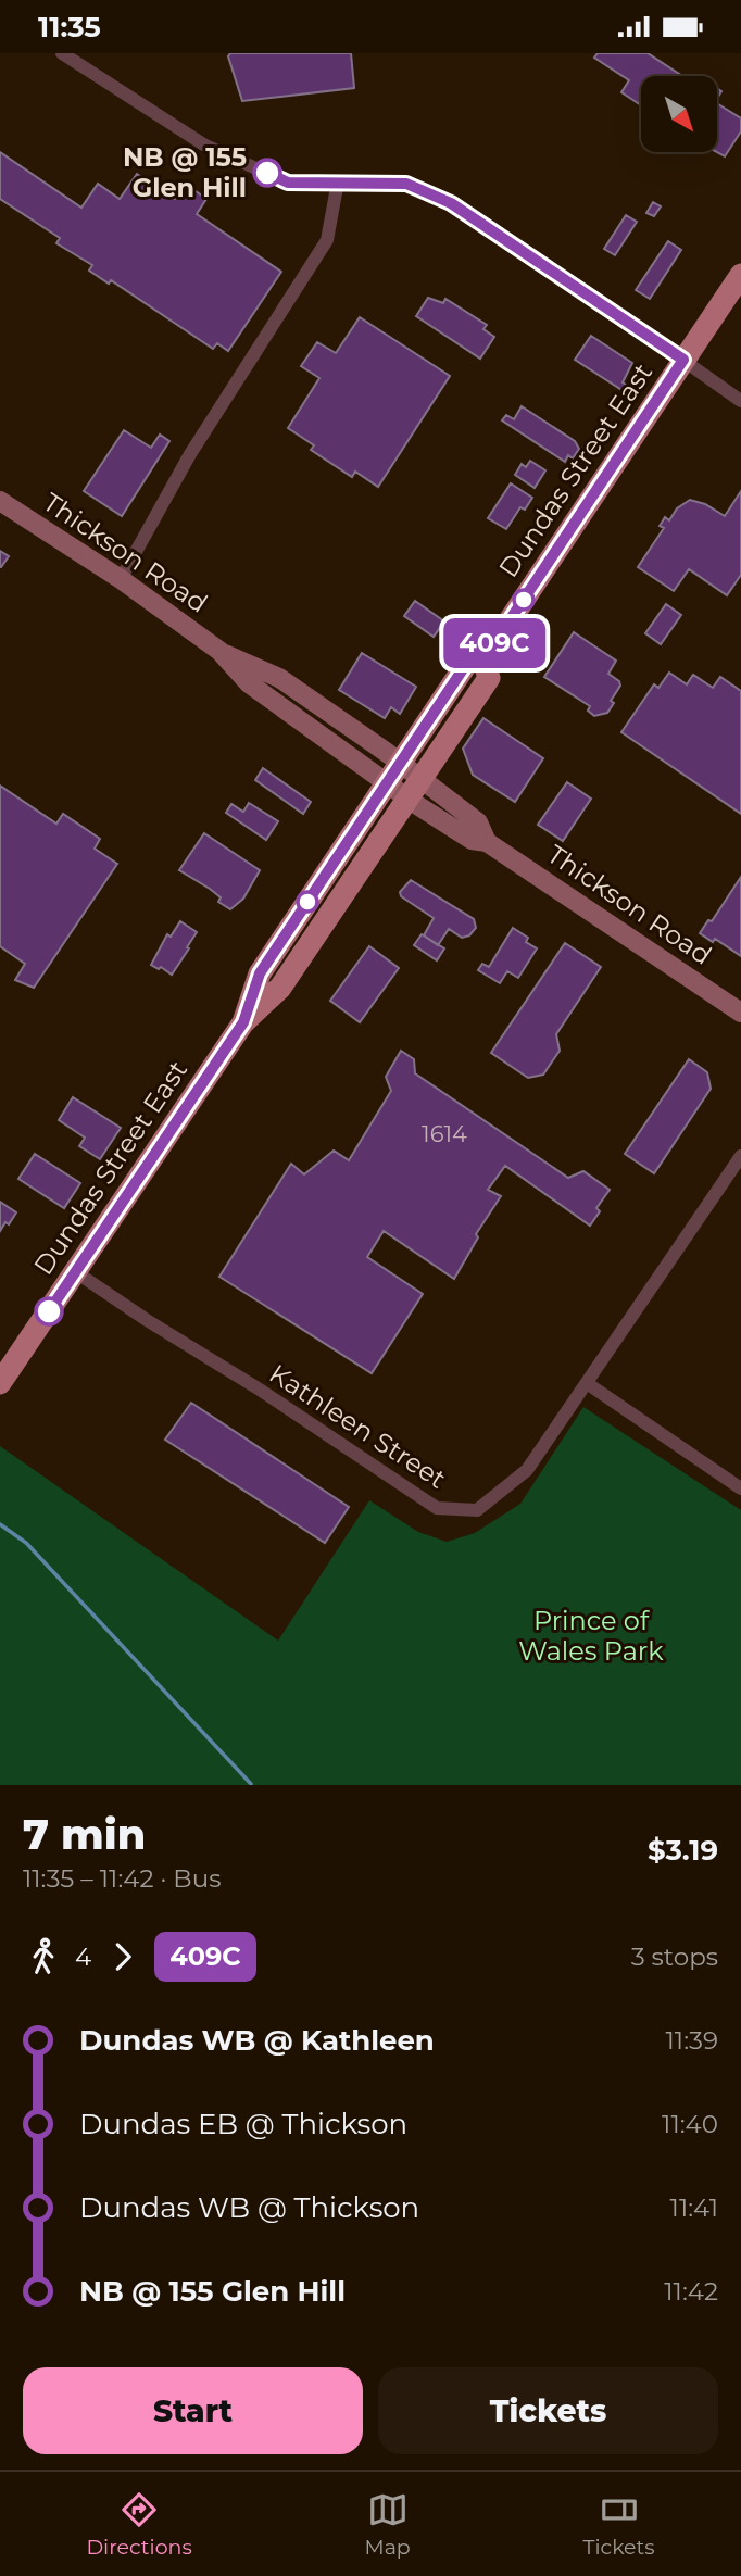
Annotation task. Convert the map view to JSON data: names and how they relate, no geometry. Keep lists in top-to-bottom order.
{
  "streets": {
    "main road": ["Dundas Street East", "Thickson Road"],
    "street": ["Kathleen Street"]
  },
  "crossings": [
    ["Dundas Street East", "Thickson Road"],
    ["Dundas Street East", "Kathleen Street"]
  ],
  "parks": ["Prince of Wales Park"],
  "places": ["NB @ 155 Glen Hill"],
  "lines": ["bus line 409C"],
  "house_numbers": ["1614"],
  "north": "bottom right",
  "page": {
    "status": "11:35",
    "on_map": "409C",
    "heading": ["7 min", "11:35 – 11:42 · Bus", "$3.19"],
    "legs": ["4", "409C", "3 stops"],
    "list": [
      {
        "name": "Dundas WB @ Kathleen",
        "value": "11:39"
      },
      {
        "name": "Dundas EB @ Thickson",
        "value": "11:40"
      },
      {
        "name": "Dundas WB @ Thickson",
        "value": "11:41"
      },
      {
        "name": "NB @ 155 Glen Hill",
        "value": "11:42"
      }
    ],
    "buttons": ["Start", "Tickets"],
    "tabs": ["Directions", "Map", "Tickets"]
  }
}
